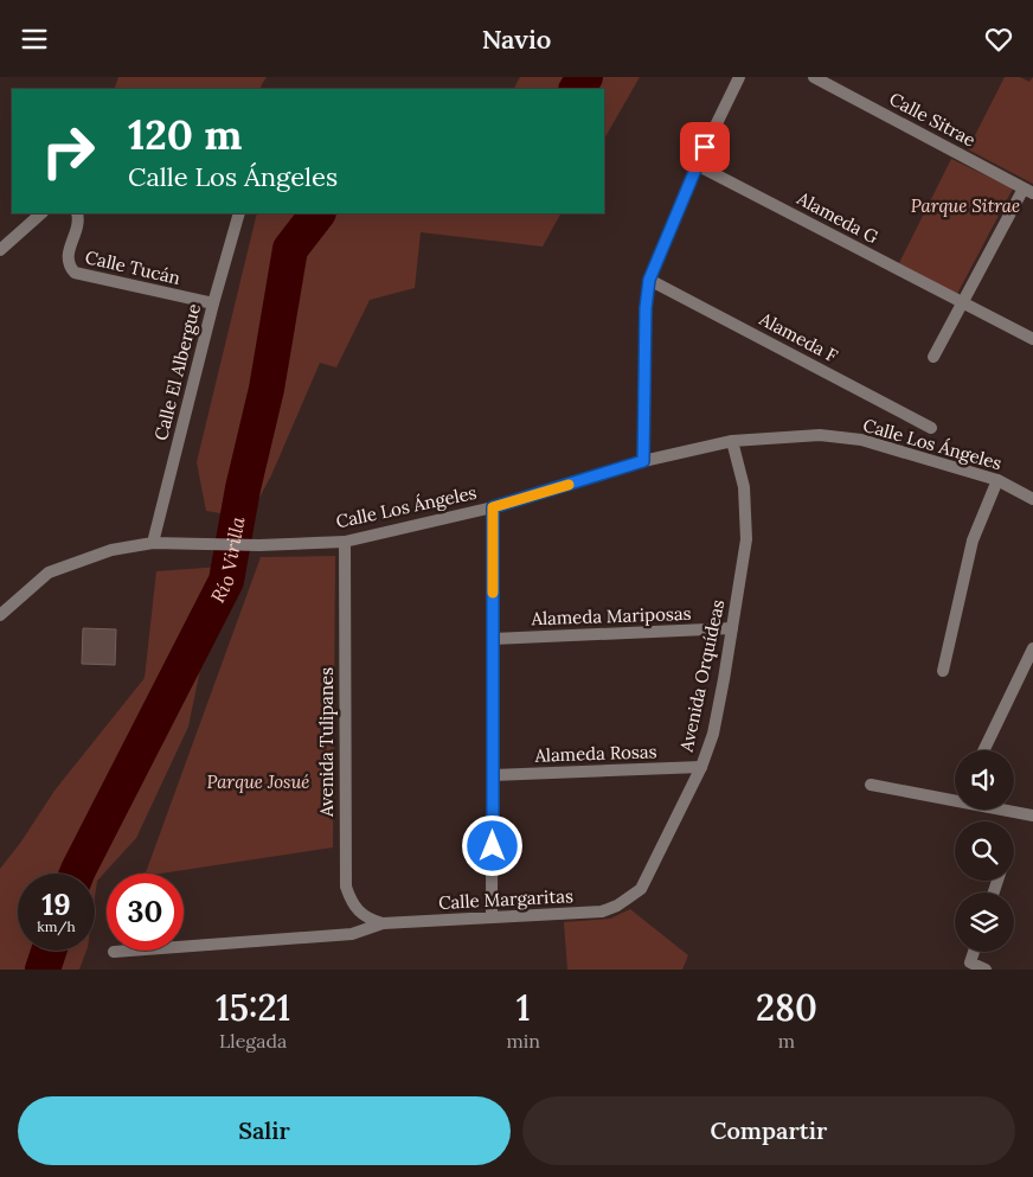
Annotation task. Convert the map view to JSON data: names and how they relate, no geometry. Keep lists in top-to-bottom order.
{
  "streets": {
    "street": [
      "Calle Sitrae",
      "Alameda G",
      "Calle Tucán",
      "Alameda F",
      "Calle El Albergue",
      "Calle Los Ángeles",
      "Alameda Mariposas",
      "Avenida Orquídeas",
      "Avenida Tulipanes",
      "Alameda Rosas",
      "Calle Margaritas"
    ]
  },
  "crossings": [
    ["Calle Tucán", "Calle El Albergue"],
    ["Calle El Albergue", "Calle Los Ángeles"],
    ["Calle Los Ángeles", "Avenida Orquídeas"],
    ["Calle Los Ángeles", "Avenida Tulipanes"],
    ["Alameda Mariposas", "Avenida Orquídeas"],
    ["Avenida Orquídeas", "Alameda Rosas"],
    ["Avenida Orquídeas", "Calle Margaritas"],
    ["Avenida Tulipanes", "Calle Margaritas"]
  ],
  "water": ["Río Virilla"],
  "parks": ["Parque Sitrae", "Parque Josué"],
  "page": {
    "header": "Navio",
    "turn": ["120 m", "Calle Los Ángeles"],
    "speed": "19 km/h",
    "limit": "30",
    "eta": [
      "15:21",
      "Llegada",
      "1",
      "min",
      "280",
      "m"
    ],
    "buttons": ["Salir", "Compartir"]
  }
}
